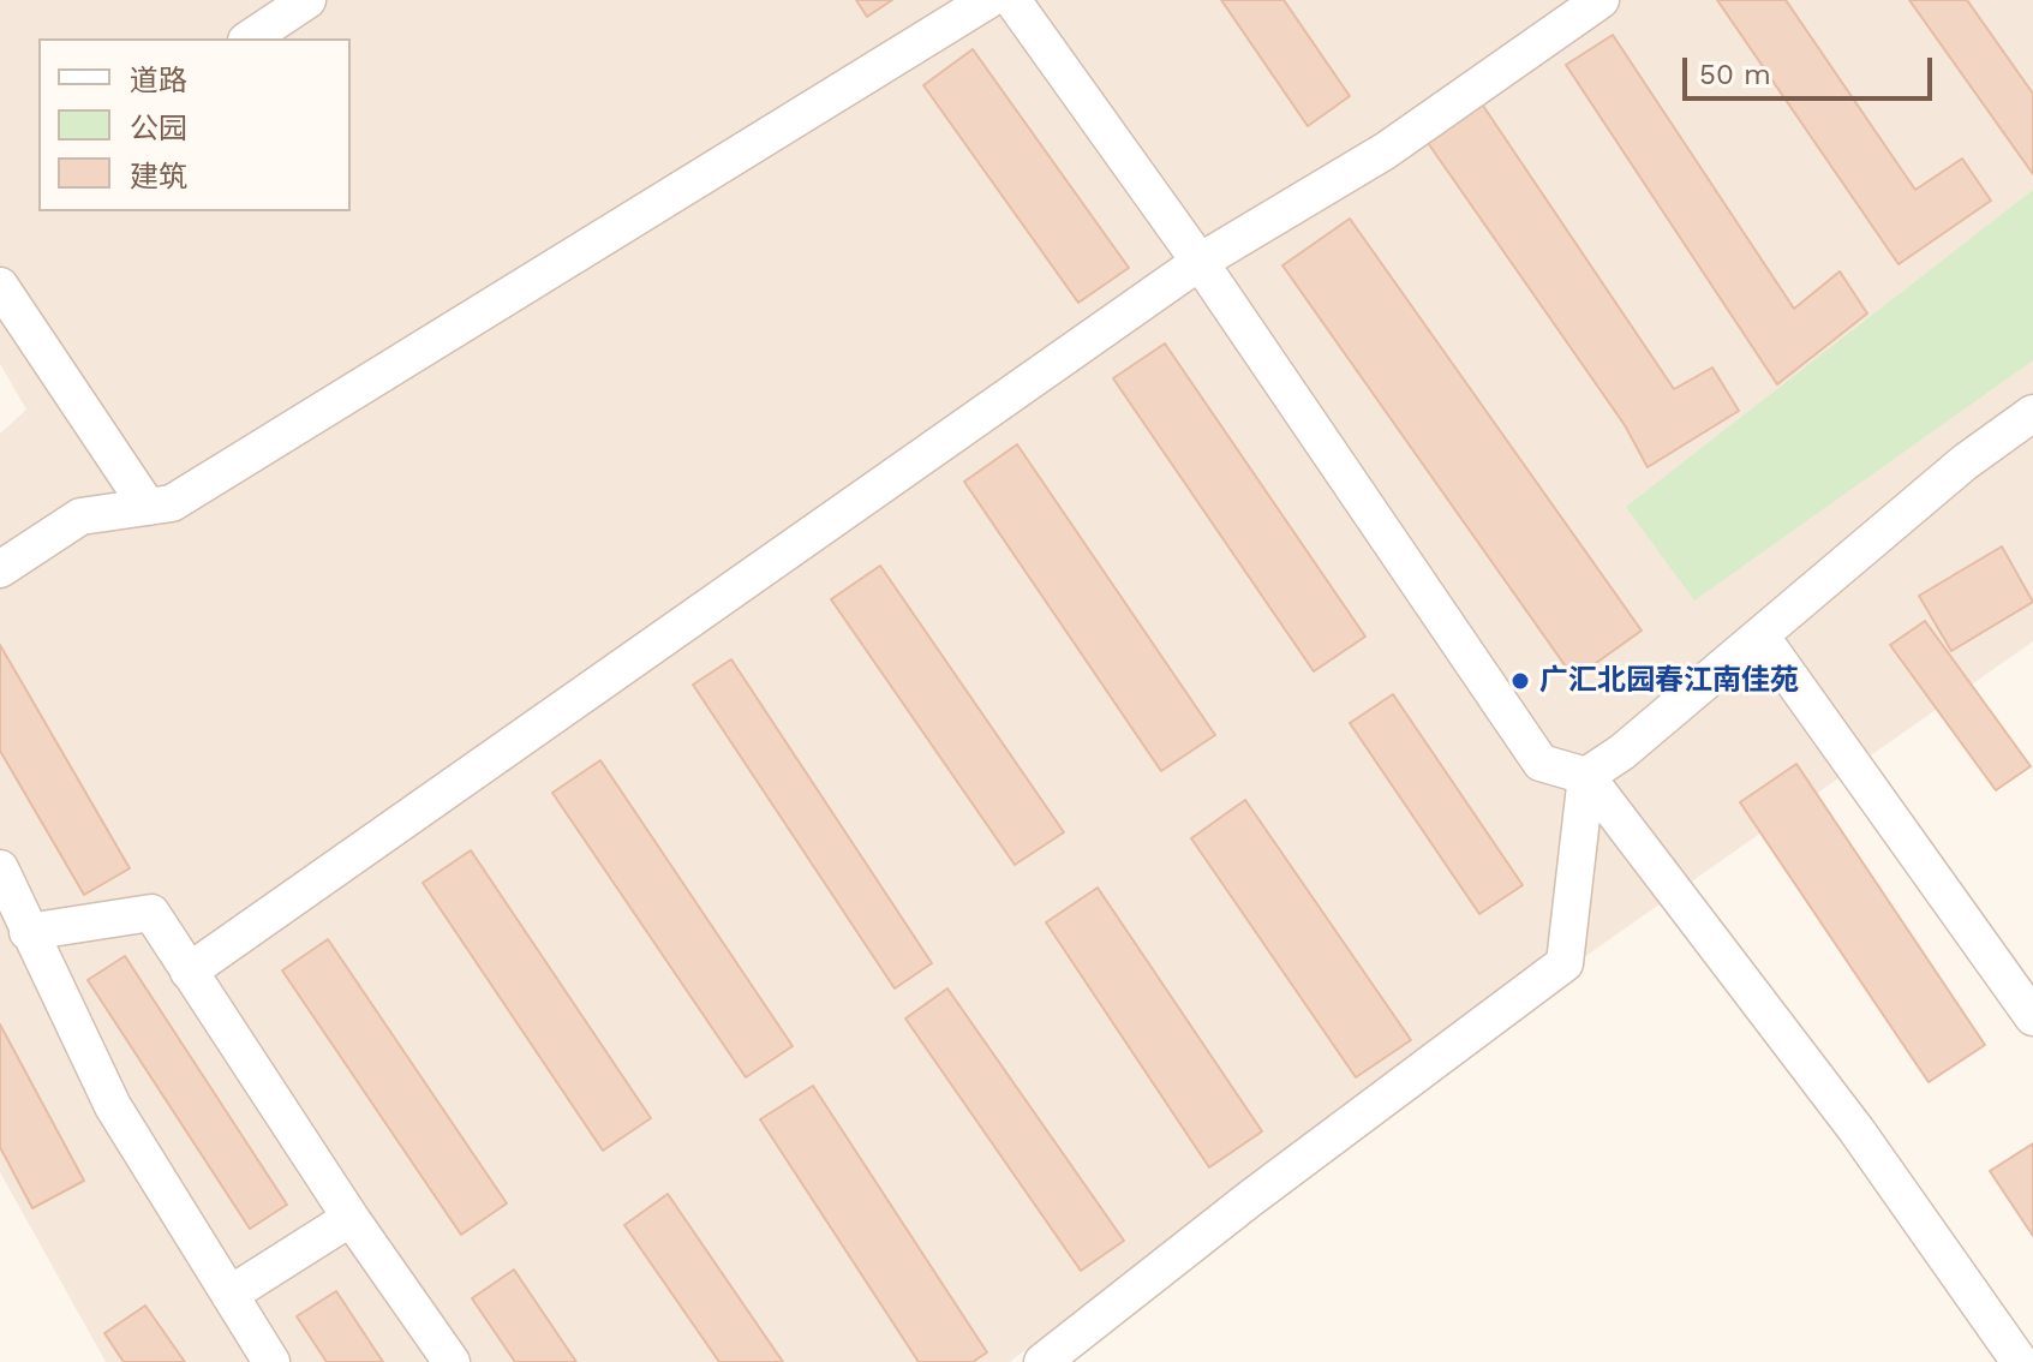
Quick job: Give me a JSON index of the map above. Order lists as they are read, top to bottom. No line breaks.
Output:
{"places":["广汇北园春江南佳苑"],"legend":["道路","公园","建筑"],"scale_bar":"50 m"}
